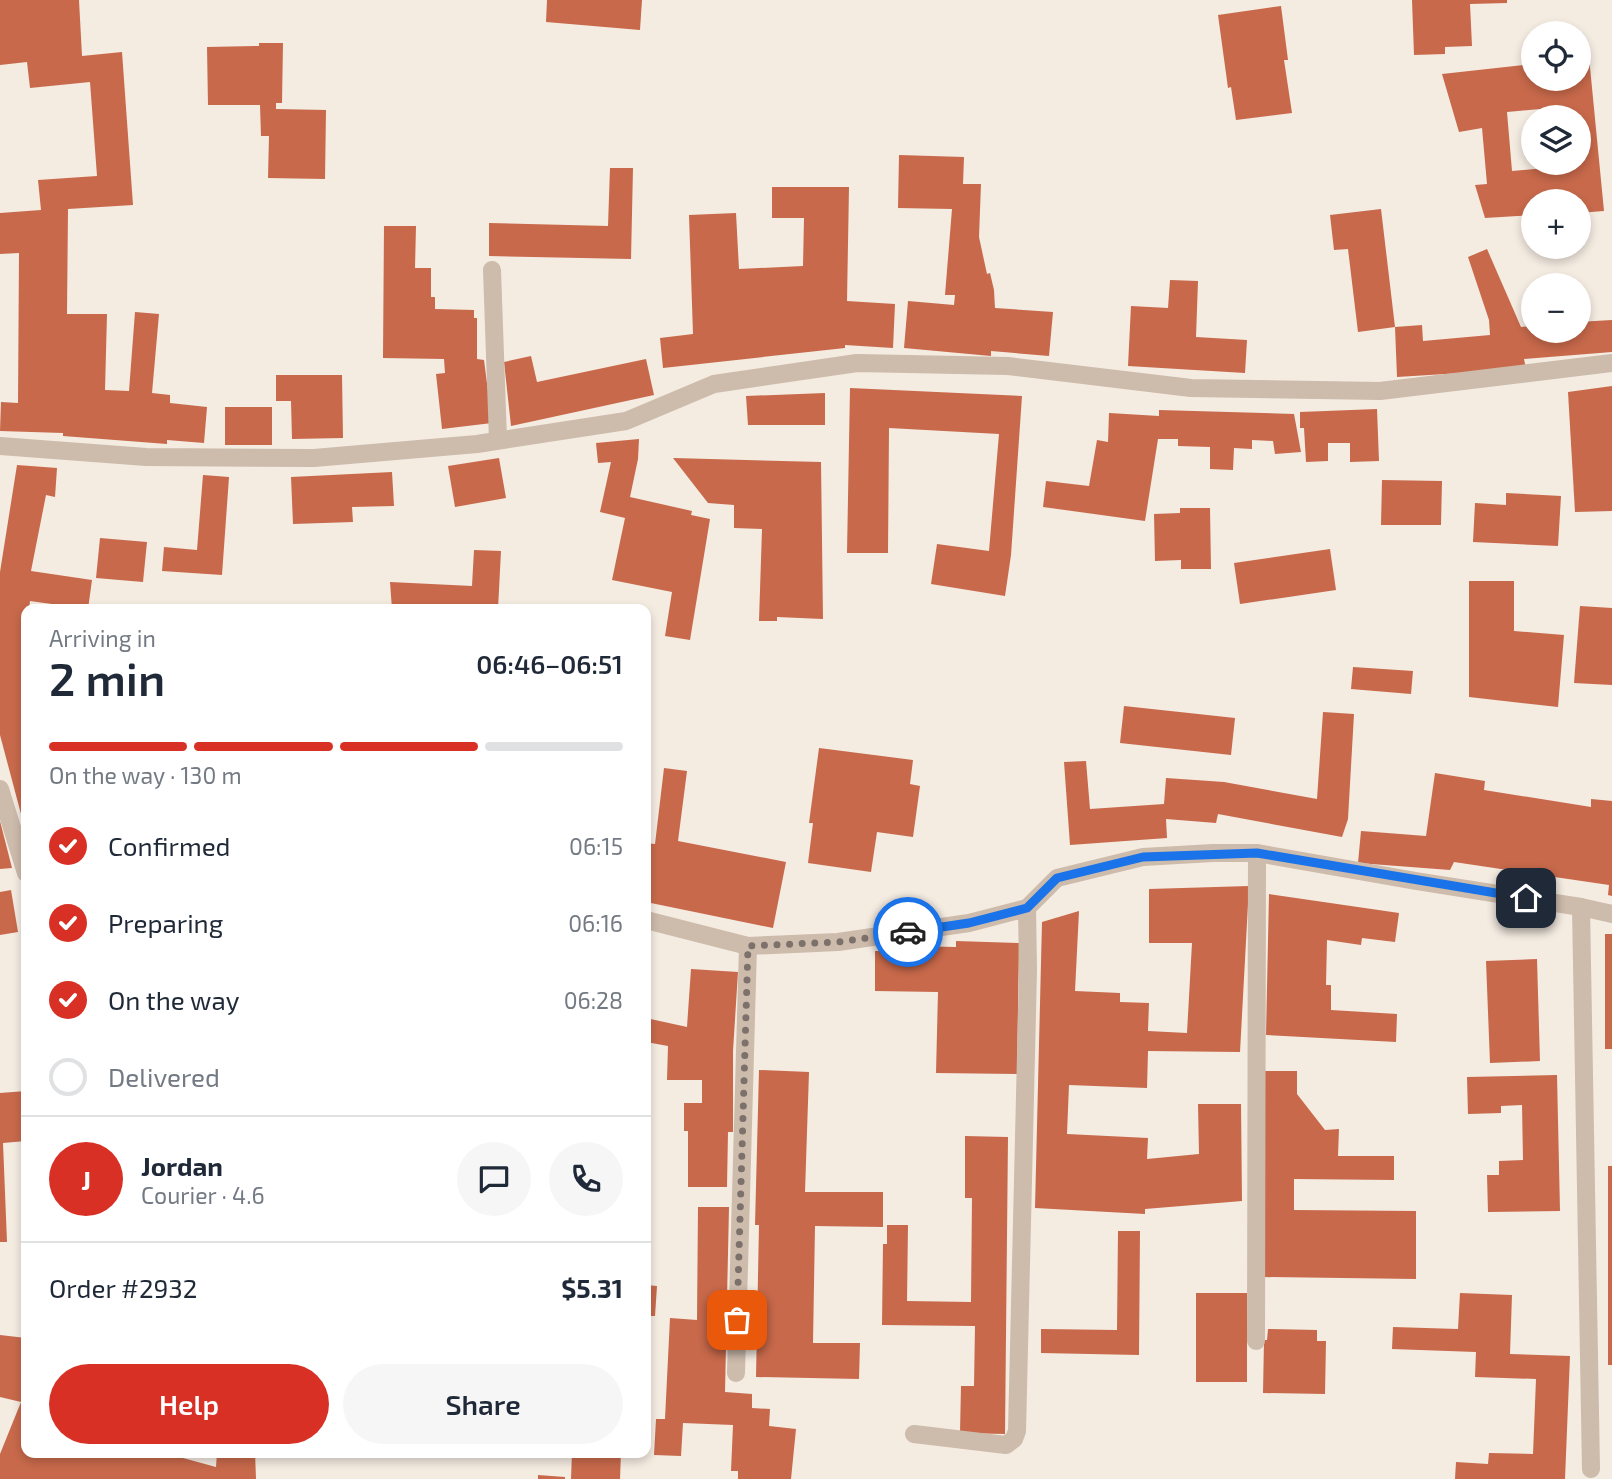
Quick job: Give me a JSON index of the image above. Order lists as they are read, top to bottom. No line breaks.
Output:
{"page":{"map_buttons":["+","−"],"heading":["2 min","Arriving in","06:46–06:51"],"panel":["Jordan","Courier · 4.6","Order #2932","$5.31"],"bar":"On the way · 130 m","list":[["Confirmed","06:15"],["Preparing","06:16"],["On the way","06:28"],"Delivered"],"round":"J","buttons":["Help","Share"]}}
